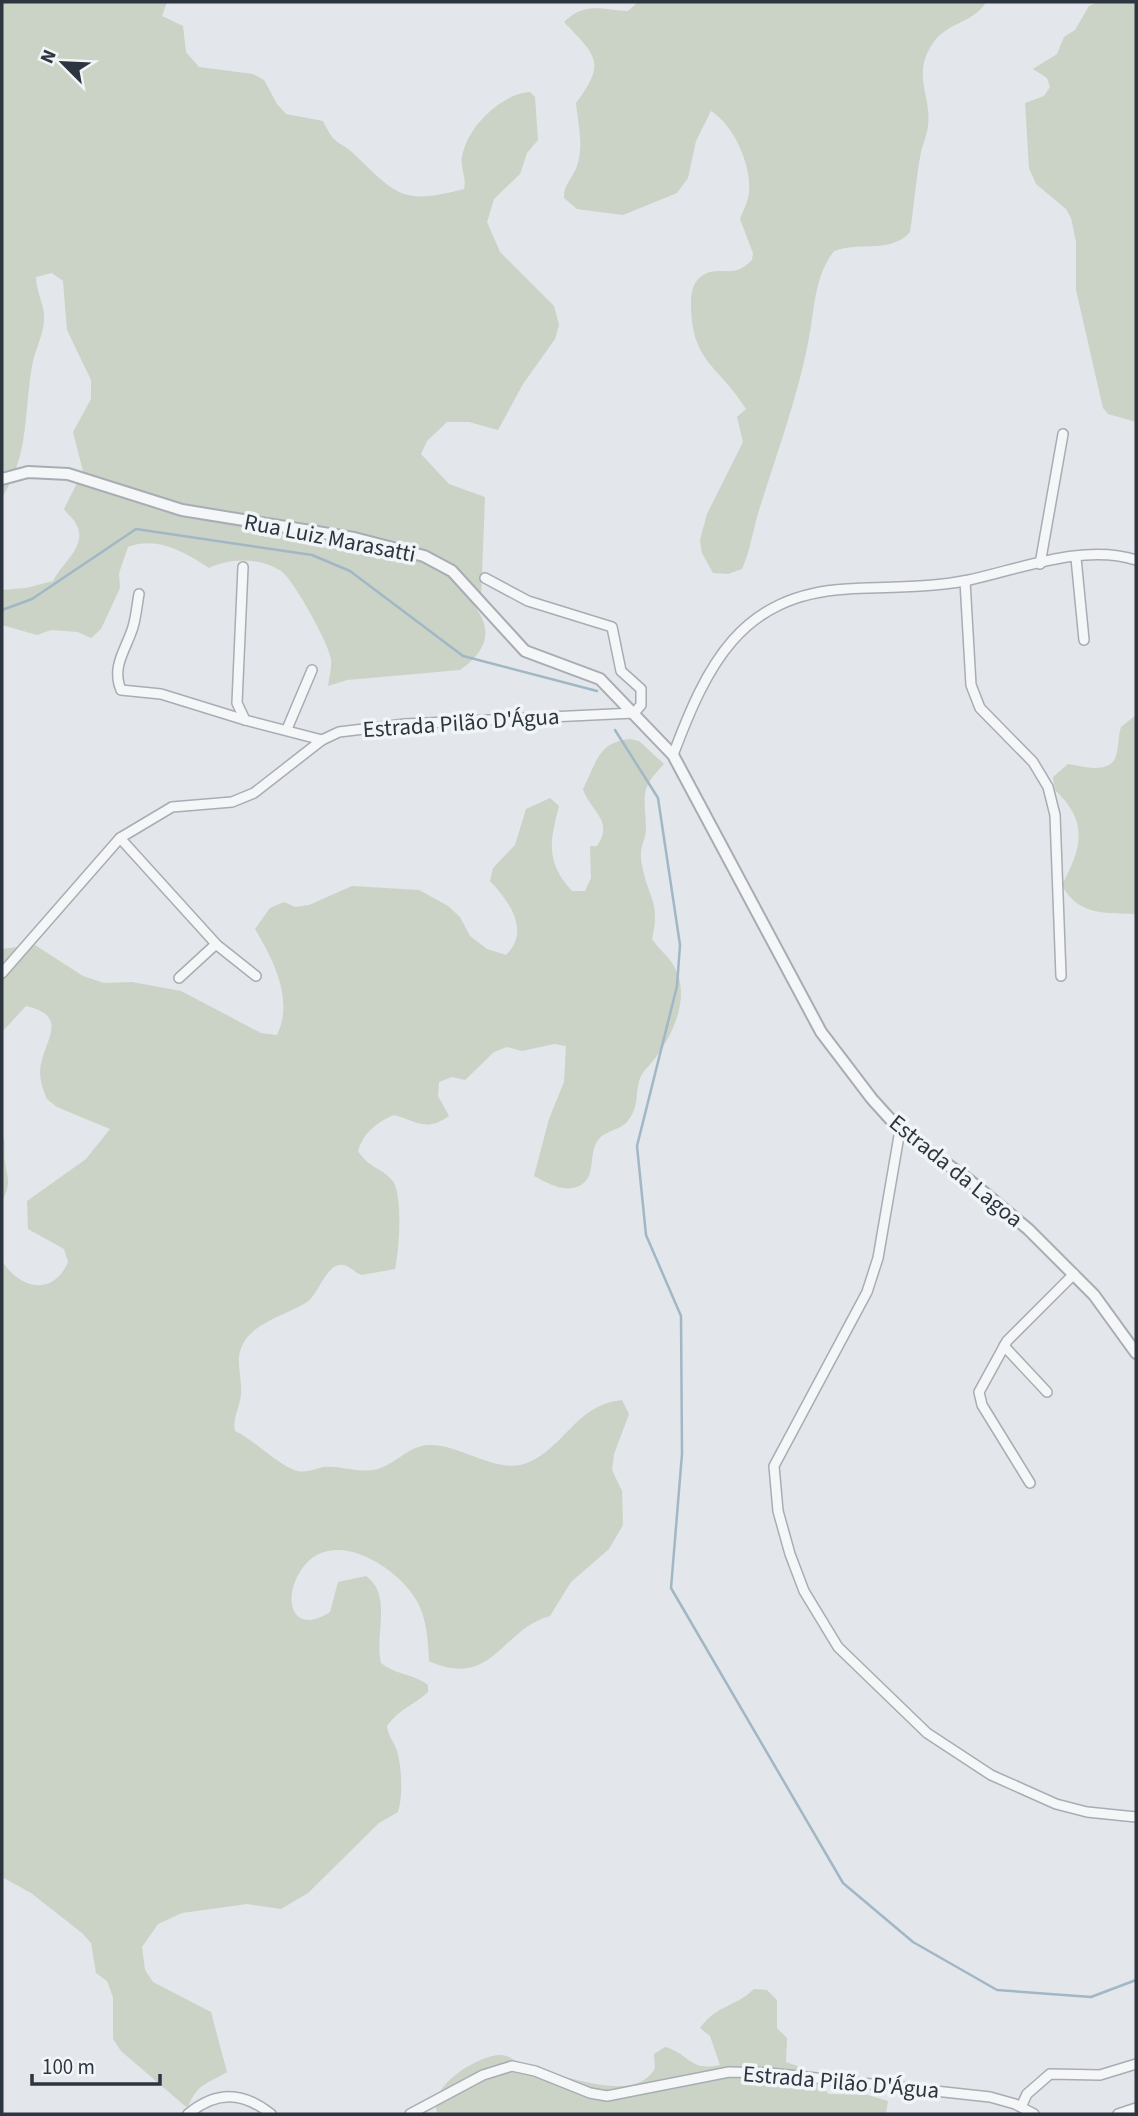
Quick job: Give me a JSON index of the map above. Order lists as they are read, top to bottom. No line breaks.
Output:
{"streets":{"street":["Rua Luiz Marasatti","Estrada Pilão D'Água","Estrada da Lagoa"]},"crossings":[["Rua Luiz Marasatti","Estrada Pilão D'Água"],["Rua Luiz Marasatti","Estrada da Lagoa"]],"scale_bar":"100 m","north":"top left"}
